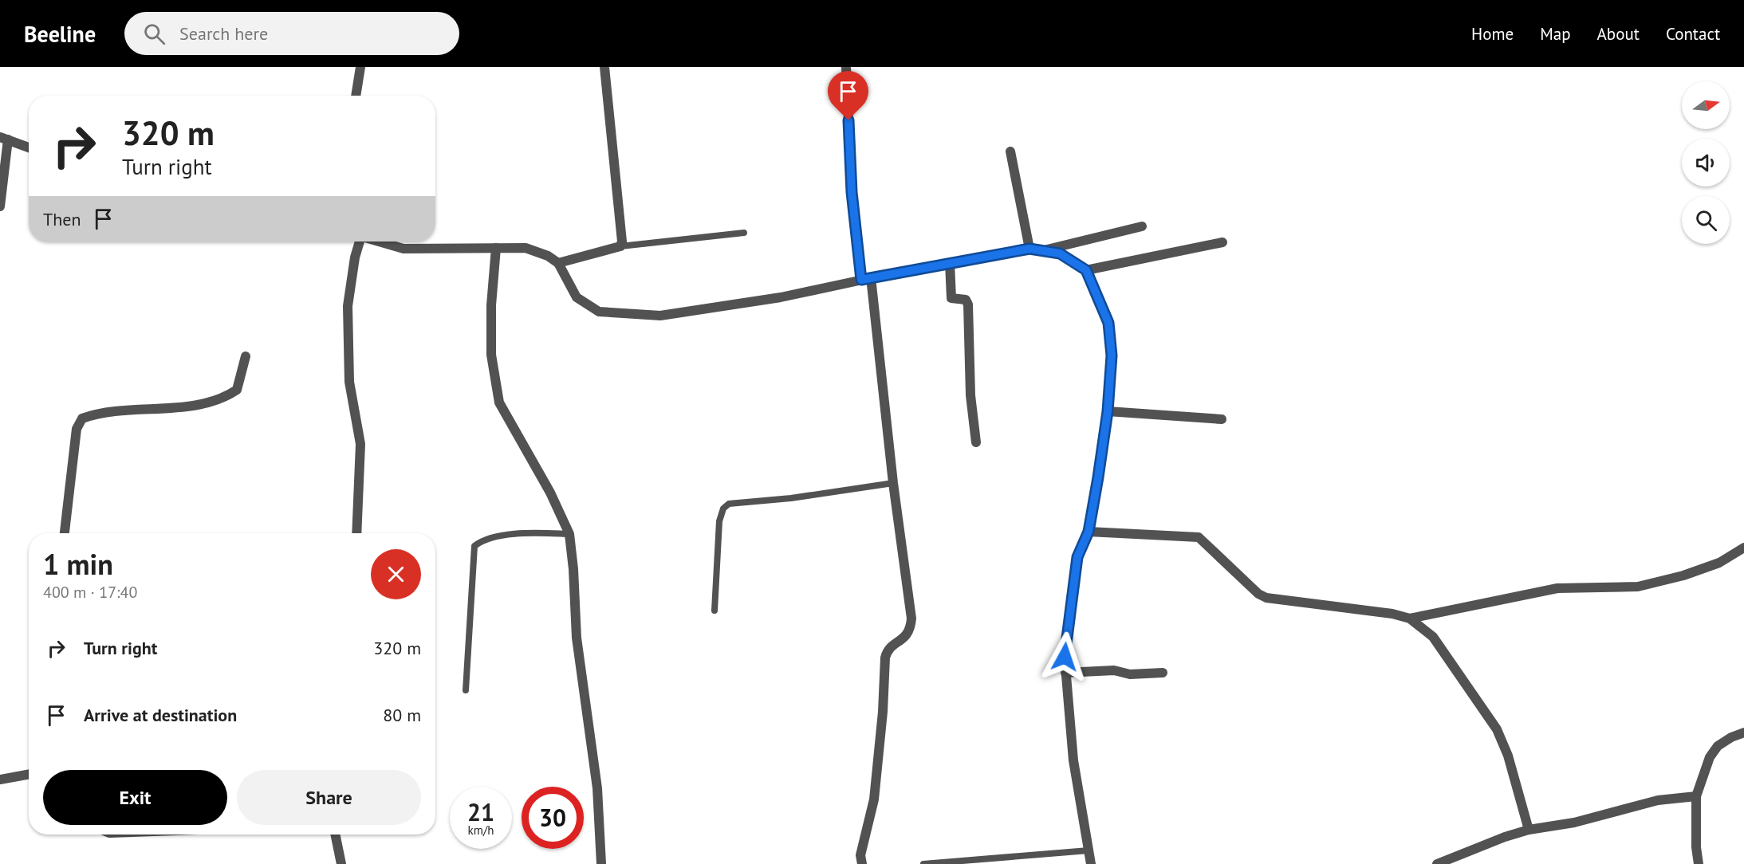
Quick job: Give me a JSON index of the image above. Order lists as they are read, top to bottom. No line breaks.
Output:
{"north":"right","page":{"header":"Beeline","search":"Search here","nav":["Home","Map","About","Contact"],"turn":["320 m","Turn right"],"then":"Then","heading":["1 min","400 m · 17:40"],"list":[{"name":"Turn right","value":"320 m"},{"name":"Arrive at destination","value":"80 m"}],"buttons":["Exit","Share"],"speed":"21 km/h","limit":"30"}}
